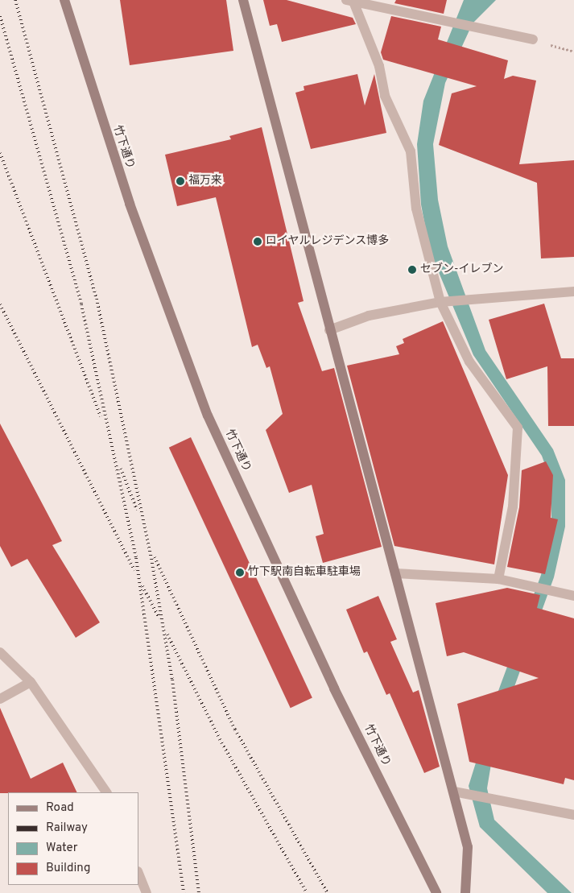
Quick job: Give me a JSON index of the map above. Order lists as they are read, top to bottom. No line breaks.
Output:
{"streets":{"main road":["竹下通り"]},"places":["福万来","ロイヤルレジデンス博多","セブン-イレブン","竹下駅南自転車駐車場"],"legend":["Road","Railway","Water","Building"]}
